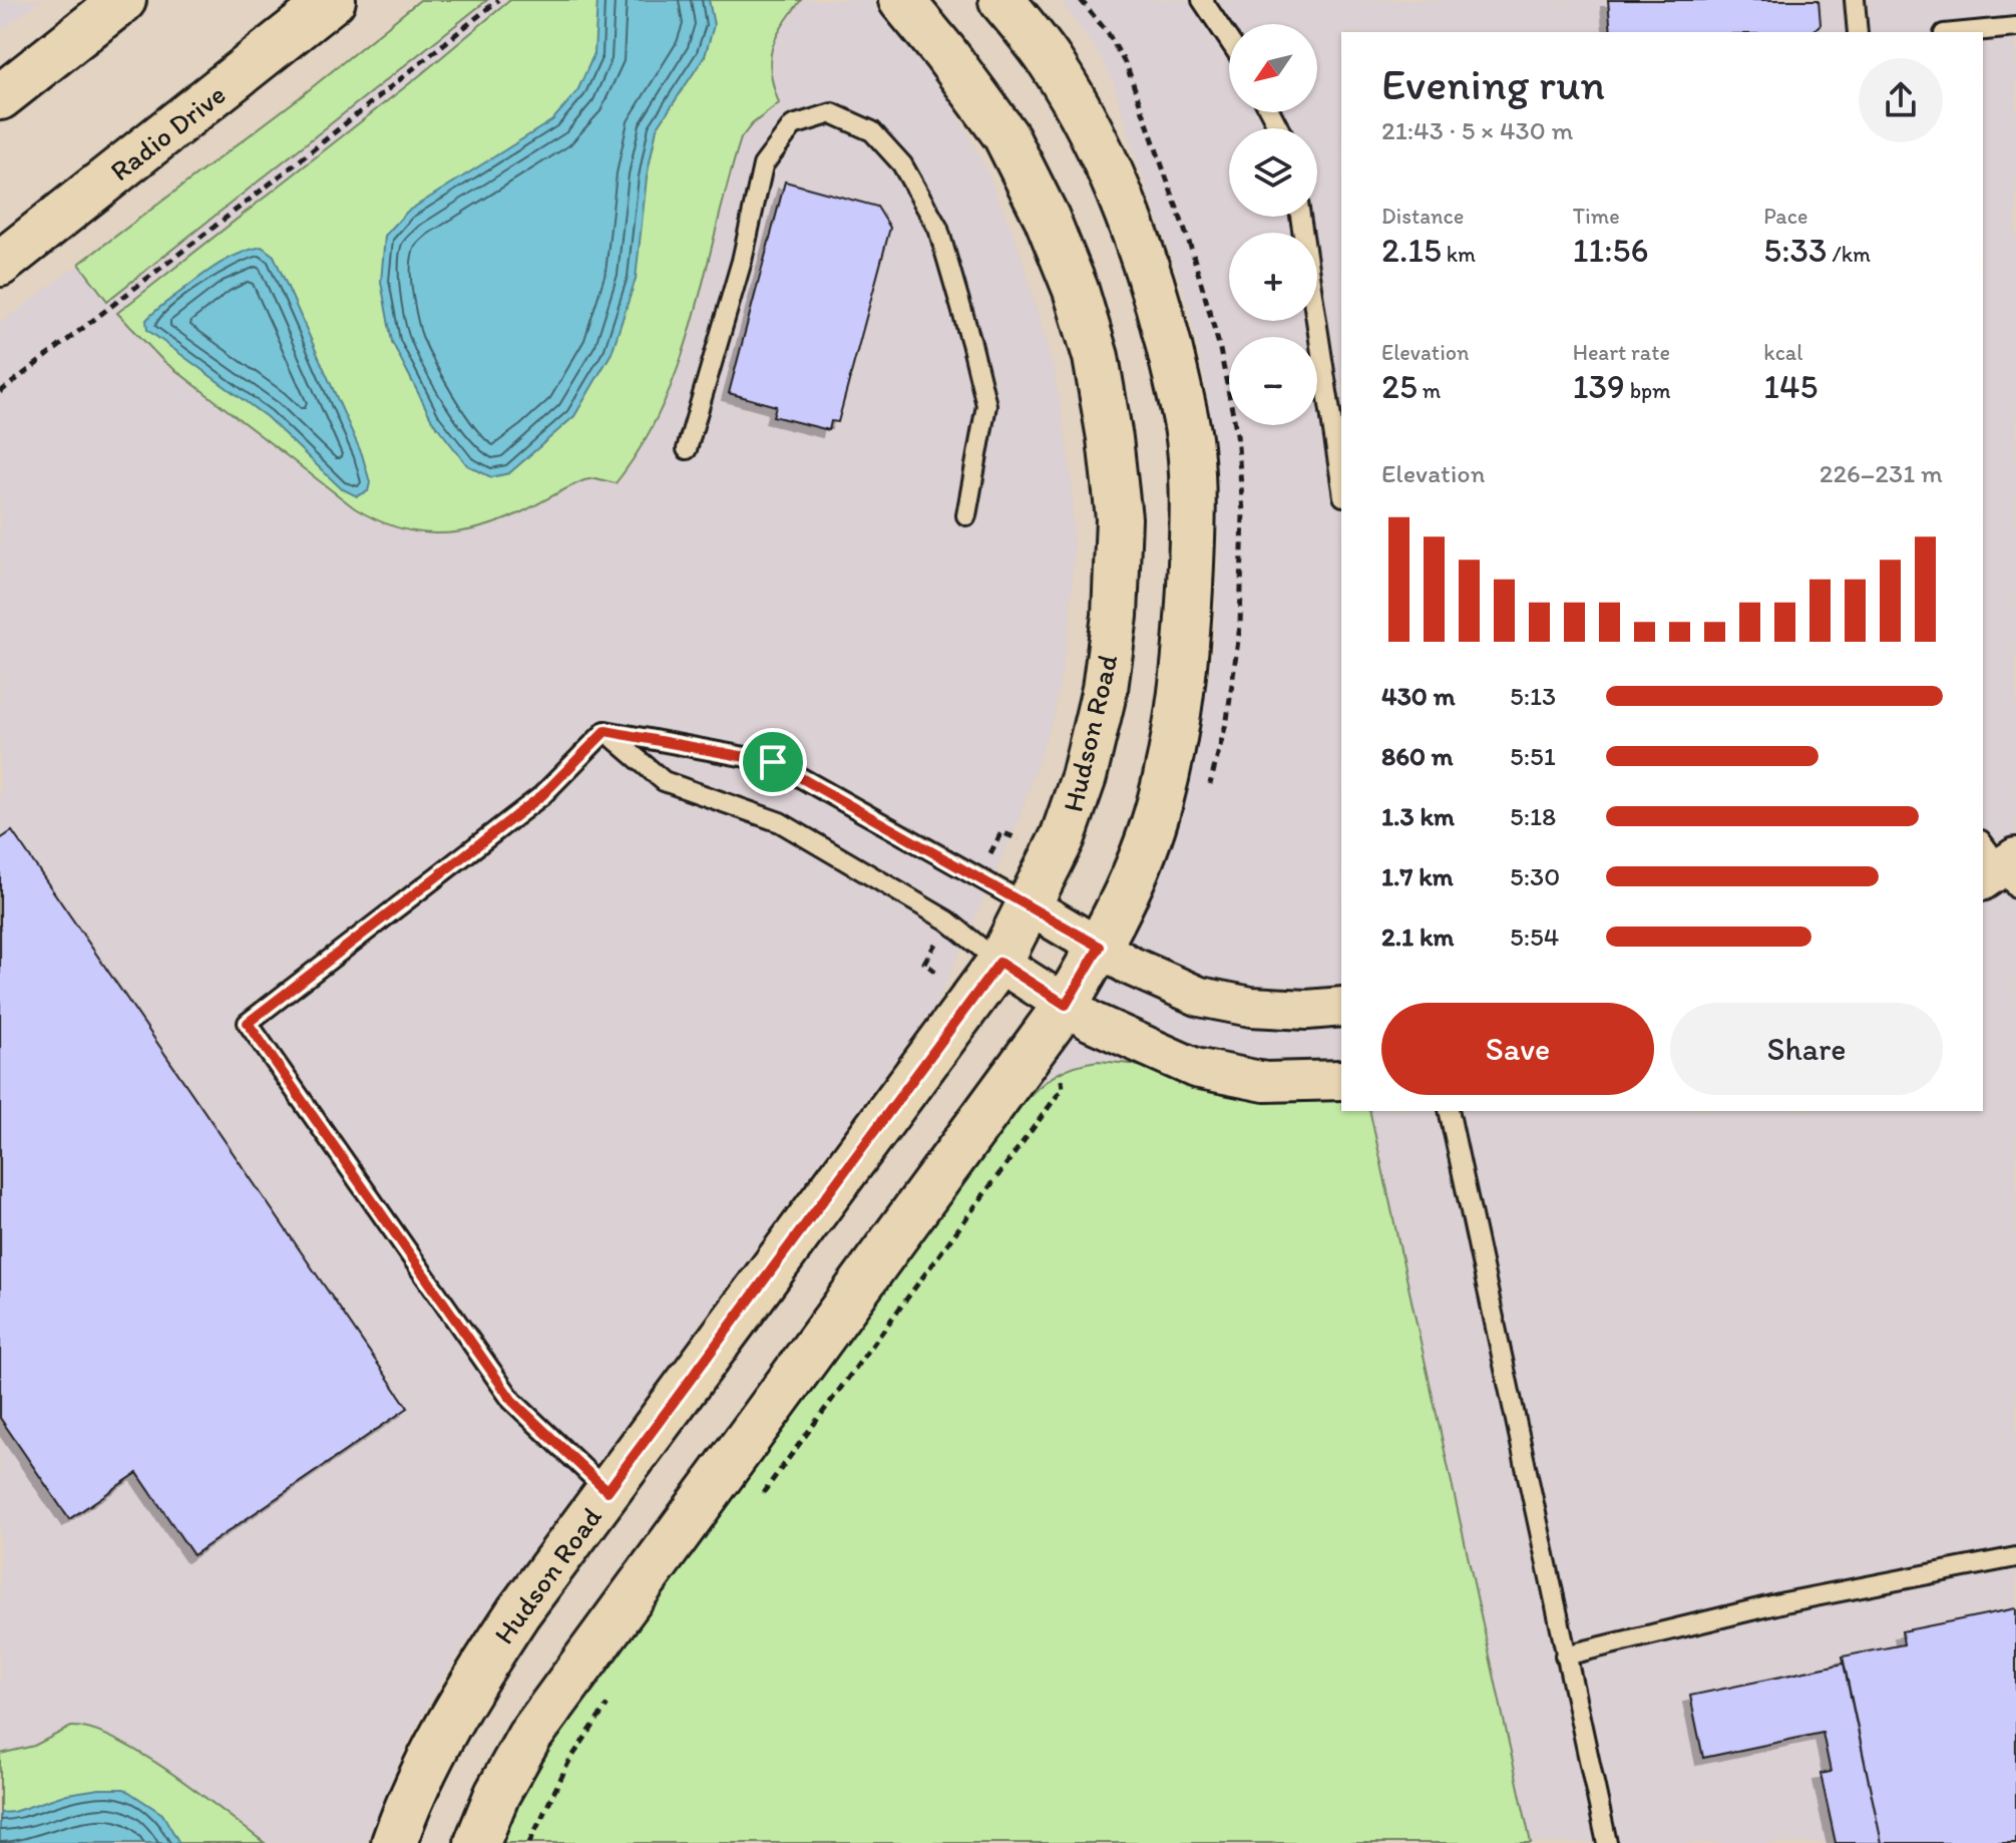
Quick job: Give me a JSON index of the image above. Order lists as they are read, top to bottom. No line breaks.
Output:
{"streets":{"street":["Radio Drive","Hudson Road"]},"north":"bottom left","page":{"map_buttons":["+","−"],"heading":["Evening run","21:43 · 5 × 430 m"],"stats":[["Distance","2.15 km"],["Time","11:56"],["Pace","5:33 /km"],["Elevation","25 m"],["Heart rate","139 bpm"],["kcal","145"]],"chart":["Elevation","226–231 m"],"list":[{"name":"430 m","note":"5:13"},{"name":"860 m","note":"5:51"},{"name":"1.3 km","note":"5:18"},{"name":"1.7 km","note":"5:30"},{"name":"2.1 km","note":"5:54"}],"buttons":["Save","Share"]}}
